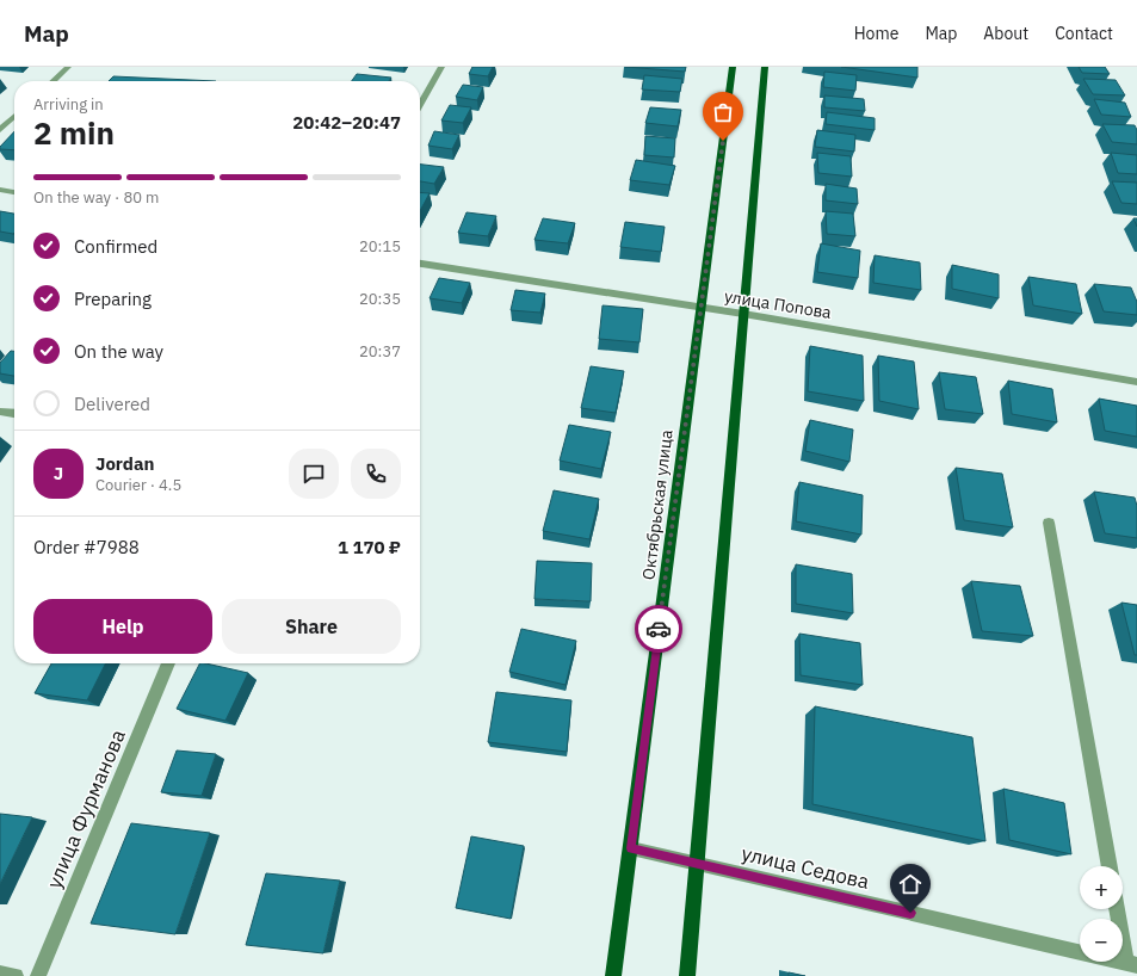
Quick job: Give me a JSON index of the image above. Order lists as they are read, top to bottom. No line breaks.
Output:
{"streets":{"main road":["Октябрьская улица"],"street":["улица Попова","улица Фурманова","улица Седова"]},"crossings":[["улица Попова","Октябрьская улица"],["Октябрьская улица","улица Седова"]],"page":{"header":"Map","nav":["Home","Map","About","Contact"],"heading":["2 min","Arriving in","20:42–20:47"],"panel":["Jordan","Courier · 4.5","Order #7988","1 170 ₽"],"bar":"On the way · 80 m","list":[["Confirmed","20:15"],["Preparing","20:35"],["On the way","20:37"],"Delivered"],"round":"J","buttons":["Help","Share"],"map_buttons":["+","−"]}}
